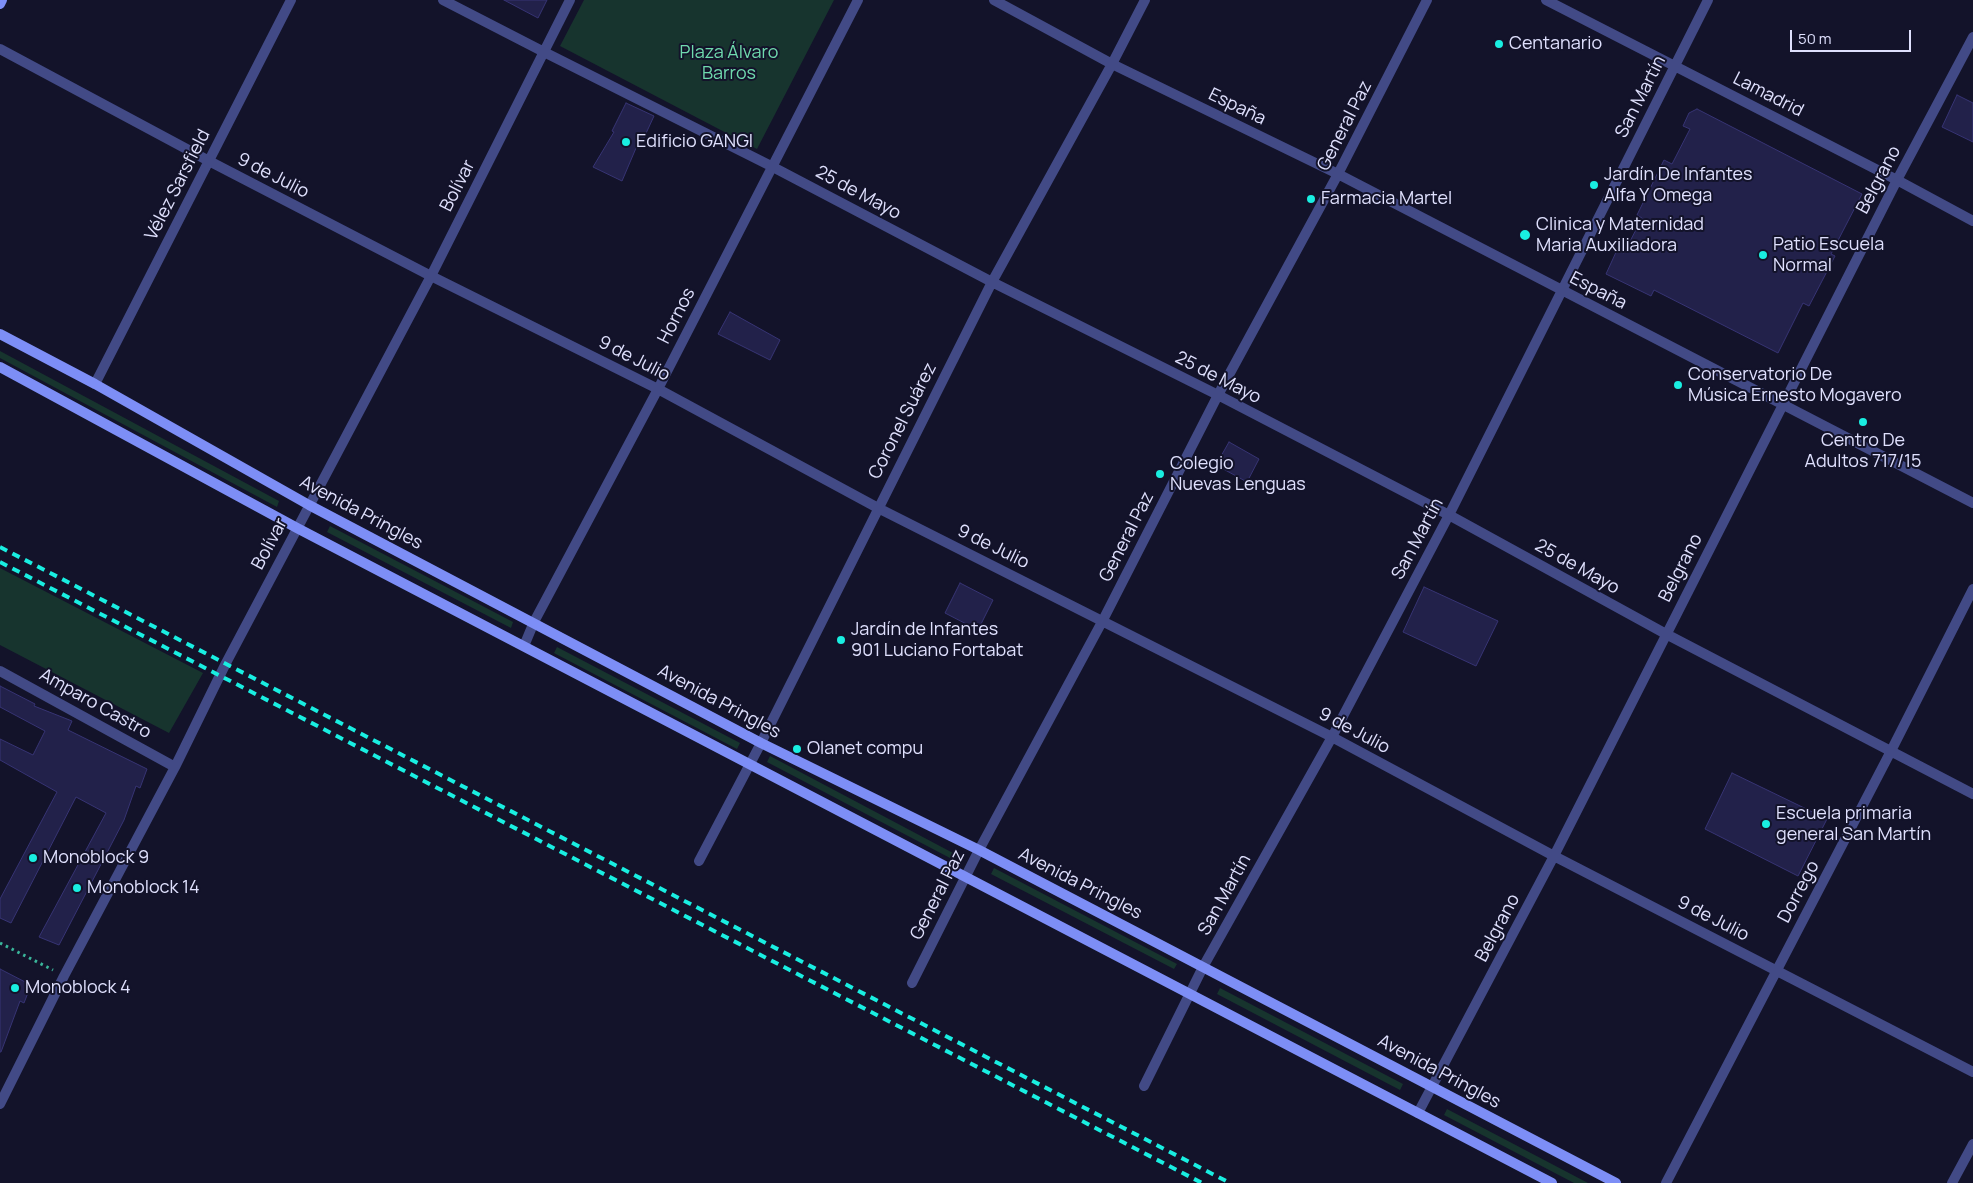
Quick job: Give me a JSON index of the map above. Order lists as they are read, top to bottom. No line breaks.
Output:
{"streets":{"main road":["Avenida Pringles"],"street":["Lamadrid","San Martín","España","General Paz","9 de Julio","Belgrano","Vélez Sarsfield","Bolívar","25 de Mayo","Hornos","Coronel Suárez","Amparo Castro","Dorrego"]},"crossings":[["Lamadrid","San Martín"],["Lamadrid","Belgrano"],["San Martín","España"],["San Martín","9 de Julio"],["San Martín","25 de Mayo"],["San Martín","Avenida Pringles"],["España","General Paz"],["España","Belgrano"],["España","Coronel Suárez"],["General Paz","9 de Julio"],["General Paz","25 de Mayo"],["General Paz","Avenida Pringles"],["9 de Julio","Belgrano"],["9 de Julio","Vélez Sarsfield"],["9 de Julio","Bolívar"],["9 de Julio","Hornos"],["9 de Julio","Coronel Suárez"],["9 de Julio","Dorrego"],["Belgrano","25 de Mayo"],["Belgrano","Avenida Pringles"],["Vélez Sarsfield","Avenida Pringles"],["Bolívar","25 de Mayo"],["Bolívar","Avenida Pringles"],["Bolívar","Amparo Castro"],["25 de Mayo","Hornos"],["25 de Mayo","Coronel Suárez"],["25 de Mayo","Dorrego"],["Hornos","Avenida Pringles"],["Coronel Suárez","Avenida Pringles"]],"parks":["Plaza Álvaro Barros"],"places":["Centanario","Edificio GANGI","Jardín De Infantes Alfa Y Omega","Farmacia Martel","Clinica y Maternidad Maria Auxiliadora","Patio Escuela Normal","Conservatorio De Música Ernesto Mogavero","Centro De Adultos 717/15","Colegio Nuevas Lenguas","Jardín de Infantes 901 Luciano Fortabat","Olanet compu","Escuela primaria general San Martín","Monoblock 9","Monoblock 14","Monoblock 4"],"scale_bar":"50 m"}
